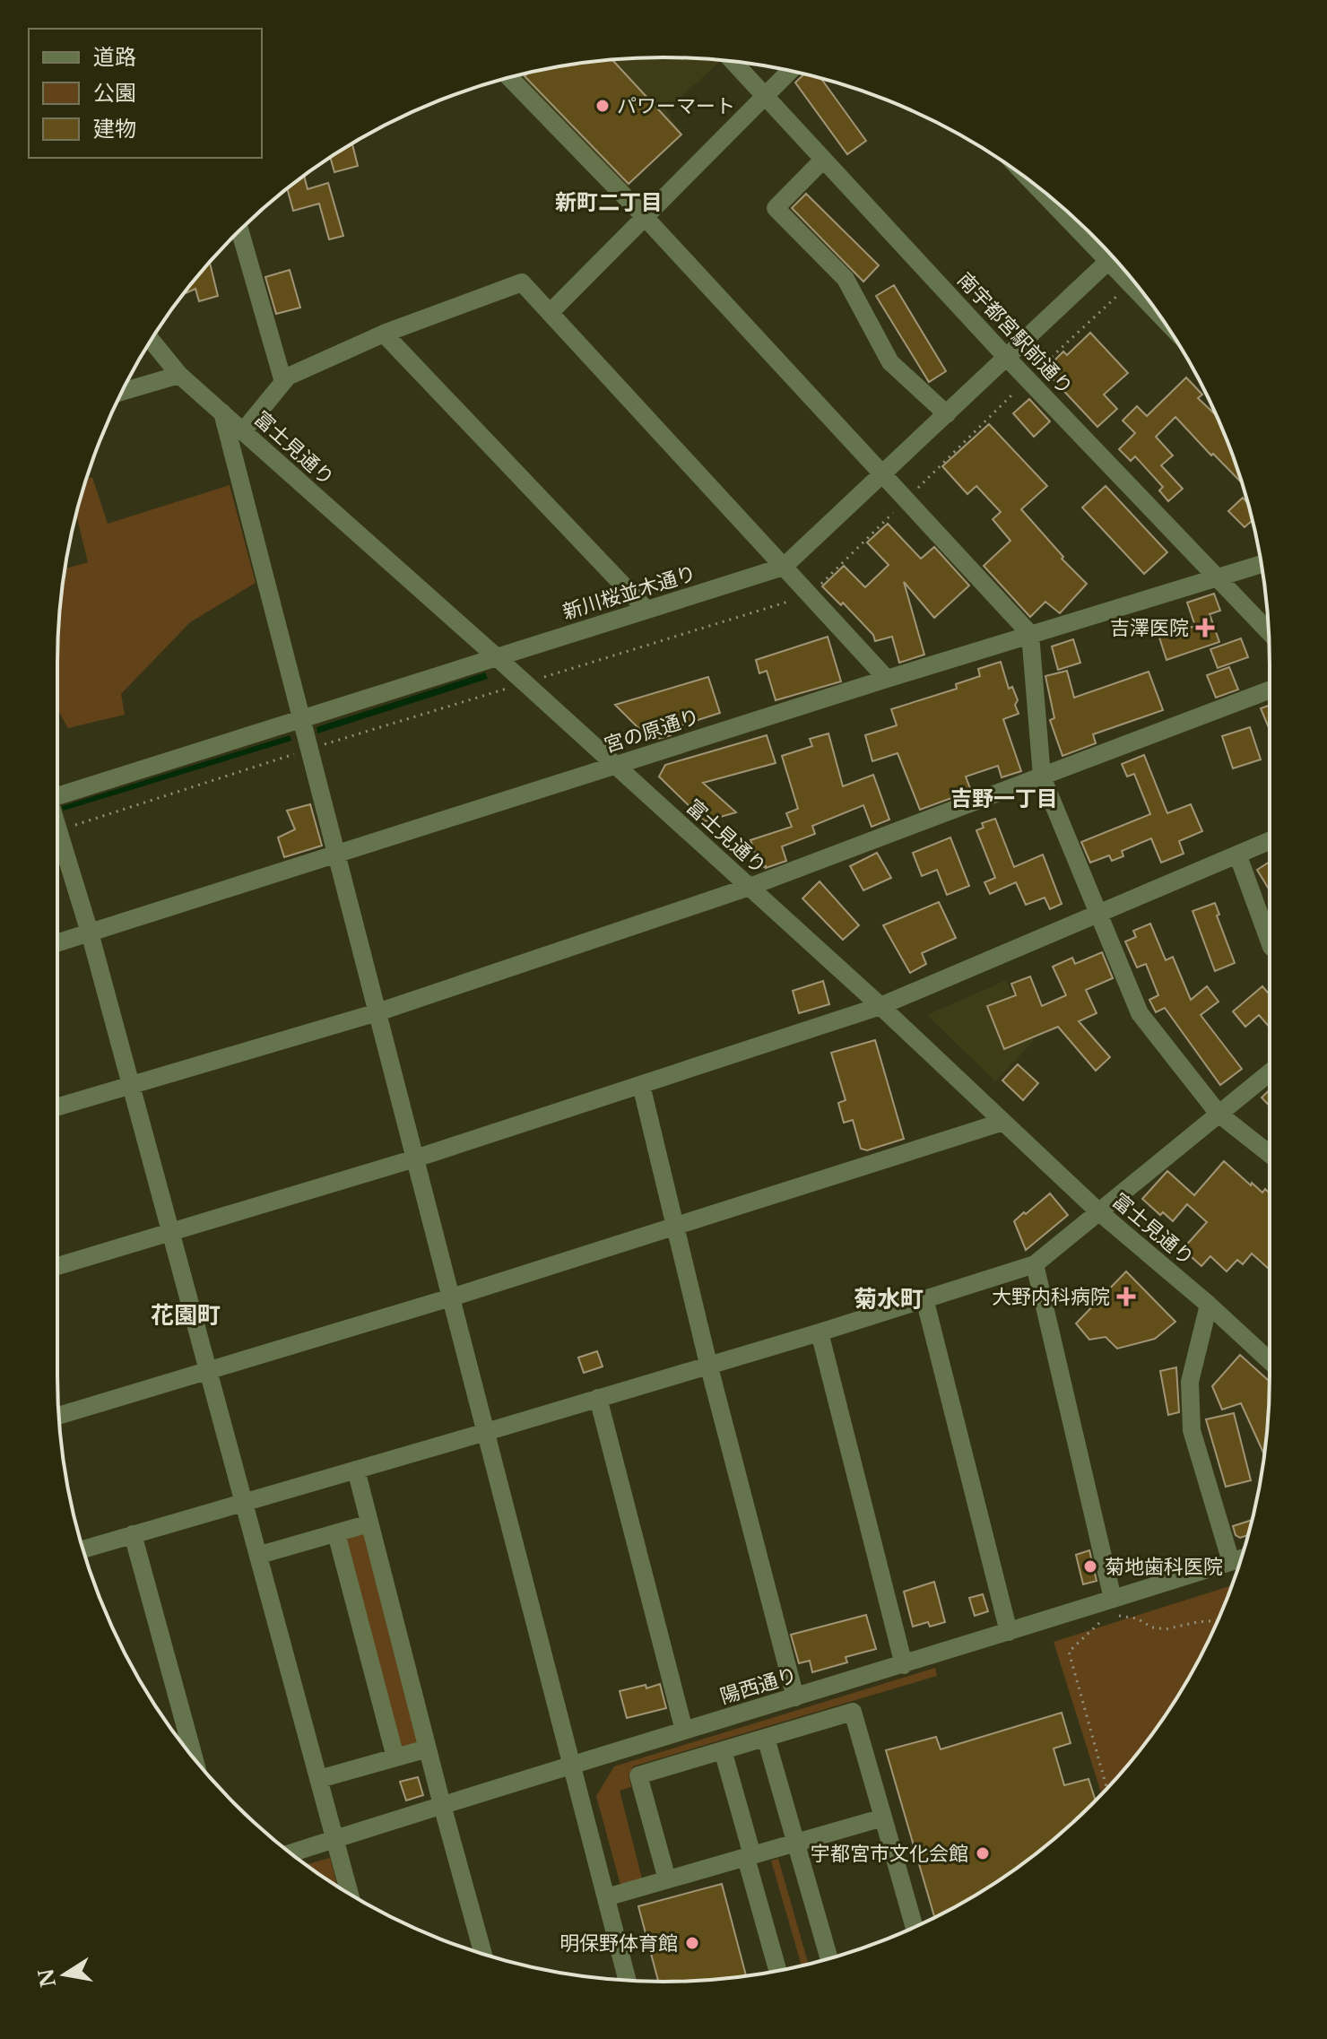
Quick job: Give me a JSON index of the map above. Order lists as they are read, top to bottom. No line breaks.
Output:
{"streets":{"street":["南宇都宮駅前通り","富士見通り","新川桜並木通り","宮の原通り","陽西通り"]},"crossings":[["南宇都宮駅前通り","新川桜並木通り"],["南宇都宮駅前通り","宮の原通り"],["富士見通り","新川桜並木通り"],["富士見通り","宮の原通り"]],"districts":["新町二丁目","吉野一丁目","菊水町","花園町"],"places":{"other":["パワーマート","菊地歯科医院","宇都宮市文化会館","明保野体育館"],"health":["吉澤医院","大野内科病院"]},"legend":["道路","公園","建物"],"north":"left"}
